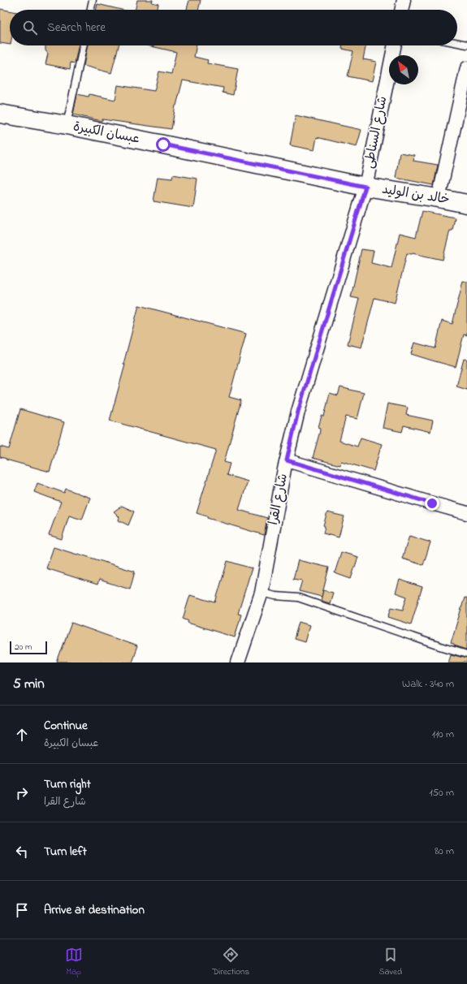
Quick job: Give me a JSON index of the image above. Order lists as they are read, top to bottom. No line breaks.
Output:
{"streets":{"main road":["عبسان الكبيرة","خالد بن الوليد"],"street":["شارع السناطى","شارع القرا"]},"crossings":[["شارع السناطى","عبسان الكبيرة"],["شارع السناطى","خالد بن الوليد"],["شارع السناطى","شارع القرا"],["عبسان الكبيرة","خالد بن الوليد"],["عبسان الكبيرة","شارع القرا"],["خالد بن الوليد","شارع القرا"]],"scale_bar":"20 m","north":"top left","page":{"search":"Search here","scale":"20 m","heading":["5 min","Walk · 340 m"],"list":[["Continue","عبسان الكبيرة","110 m"],["Turn right","شارع القرا","150 m"],["Turn left","80 m"],"Arrive at destination"],"nav":["Map","Directions","Saved"]}}
